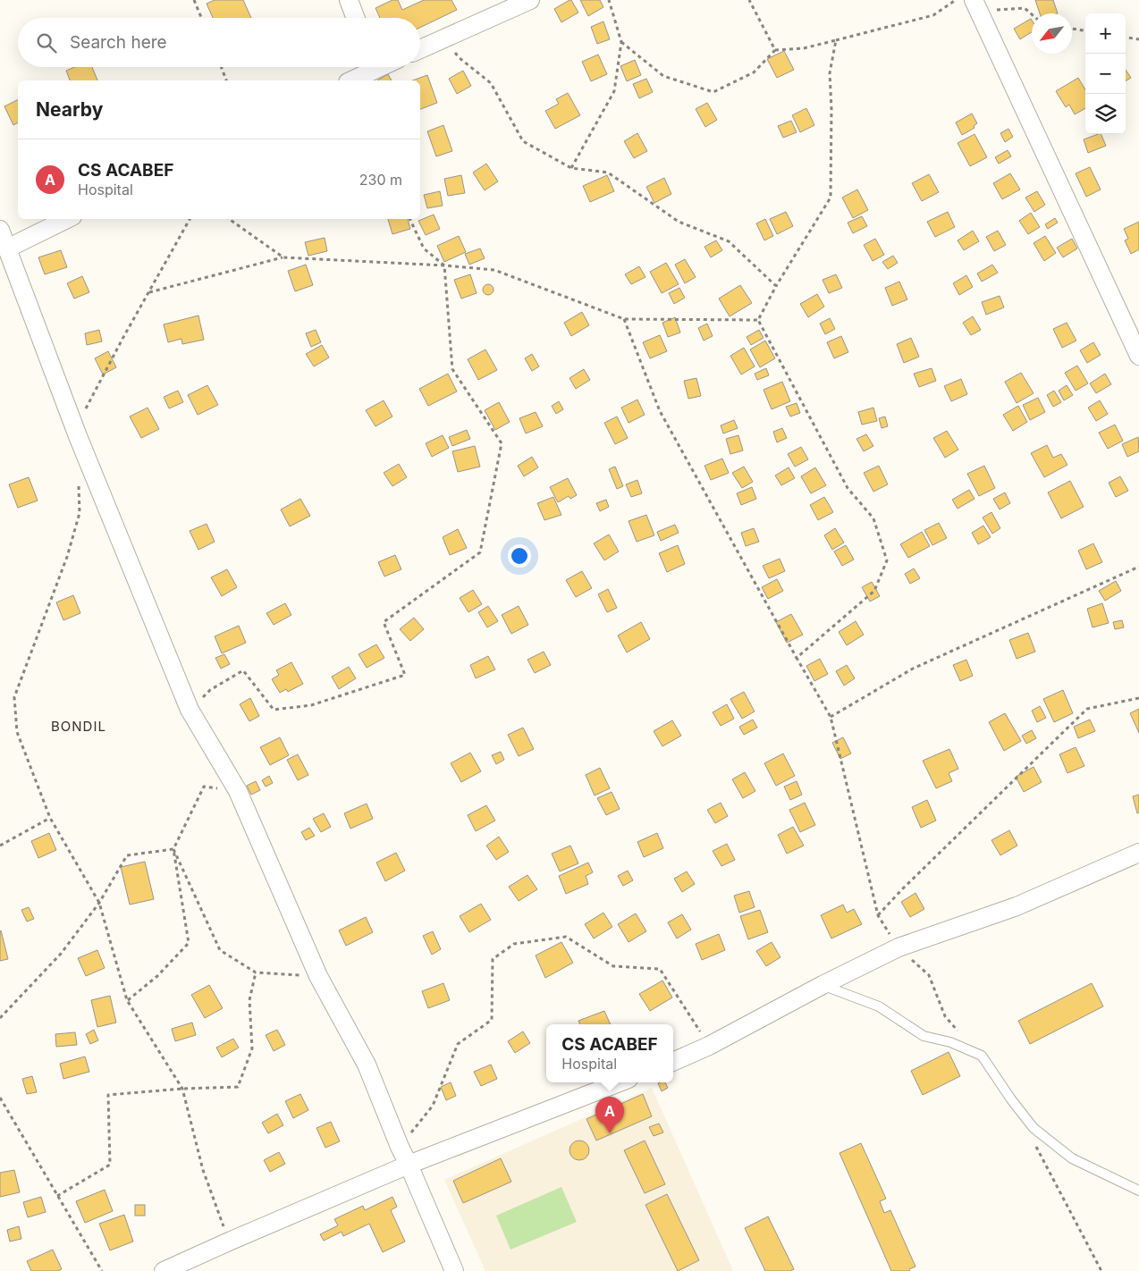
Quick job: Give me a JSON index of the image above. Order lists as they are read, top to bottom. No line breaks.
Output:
{"districts":["BONDIL"],"north":"bottom left","page":{"map_buttons":["+","−"],"search":"Search here","heading":"Nearby","list":[{"mark":"A","name":"CS ACABEF","note":"Hospital","value":"230 m"}],"popup":["CS ACABEF","Hospital"],"pins":"A"}}
